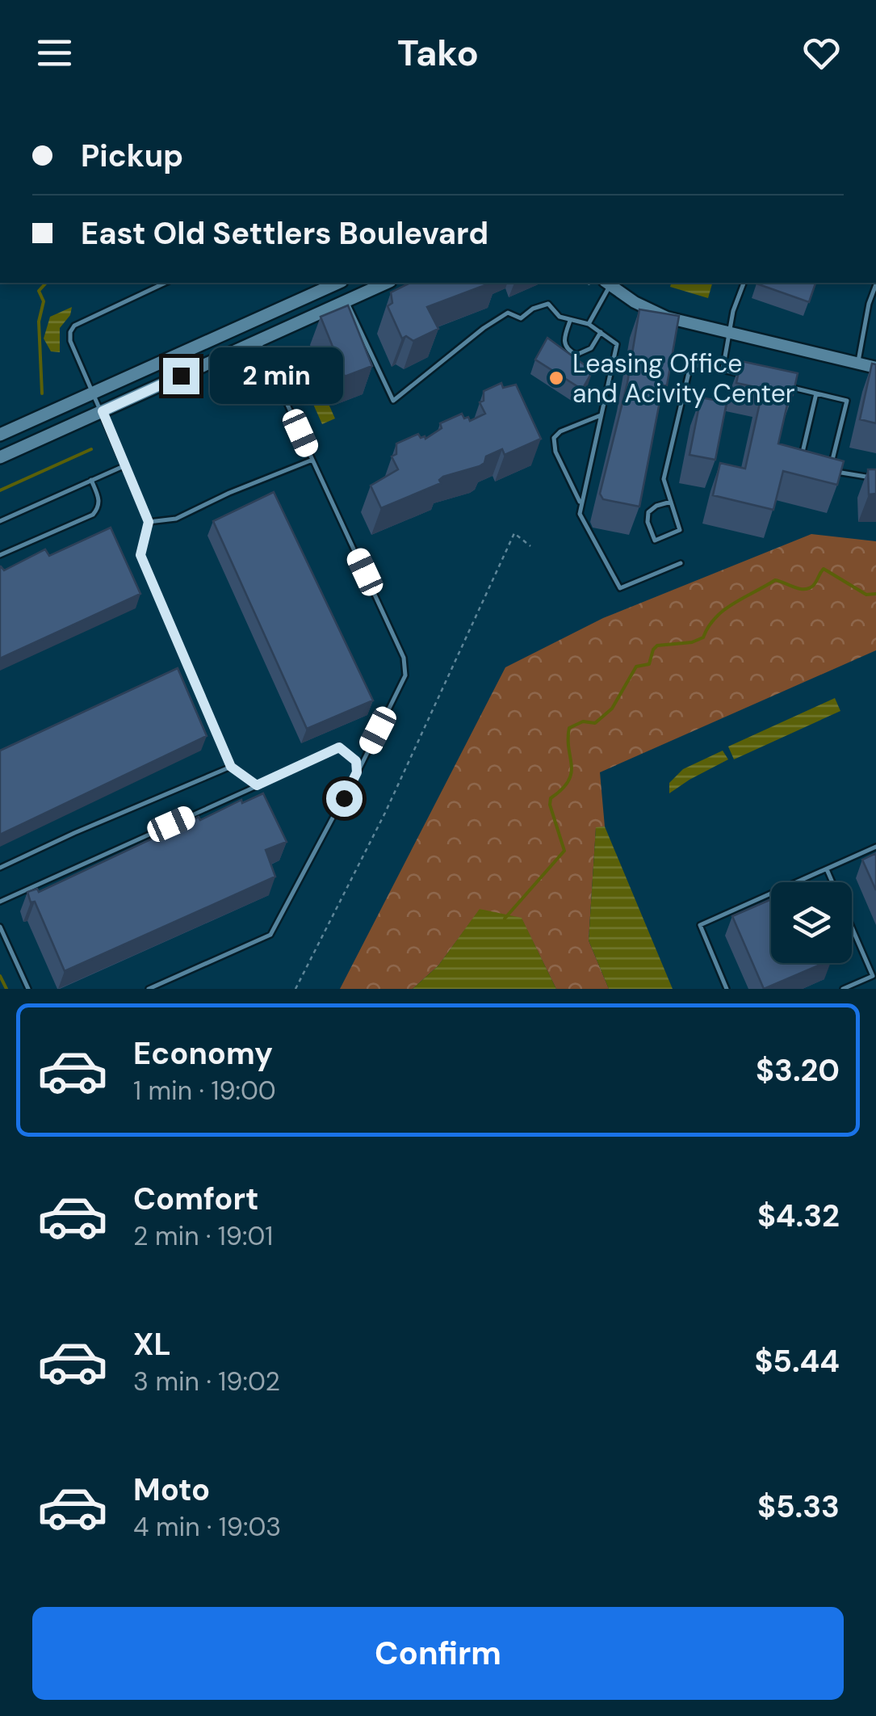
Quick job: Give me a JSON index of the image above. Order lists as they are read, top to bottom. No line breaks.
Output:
{"places":["Leasing Office and Acivity Center"],"page":{"header":"Tako","banner":["Pickup","East Old Settlers Boulevard"],"bubble":"2 min","list":[{"name":"Economy","note":"1 min · 19:00","value":"$3.20"},{"name":"Comfort","note":"2 min · 19:01","value":"$4.32"},{"name":"XL","note":"3 min · 19:02","value":"$5.44"},{"name":"Moto","note":"4 min · 19:03","value":"$5.33"}],"buttons":"Confirm"}}
